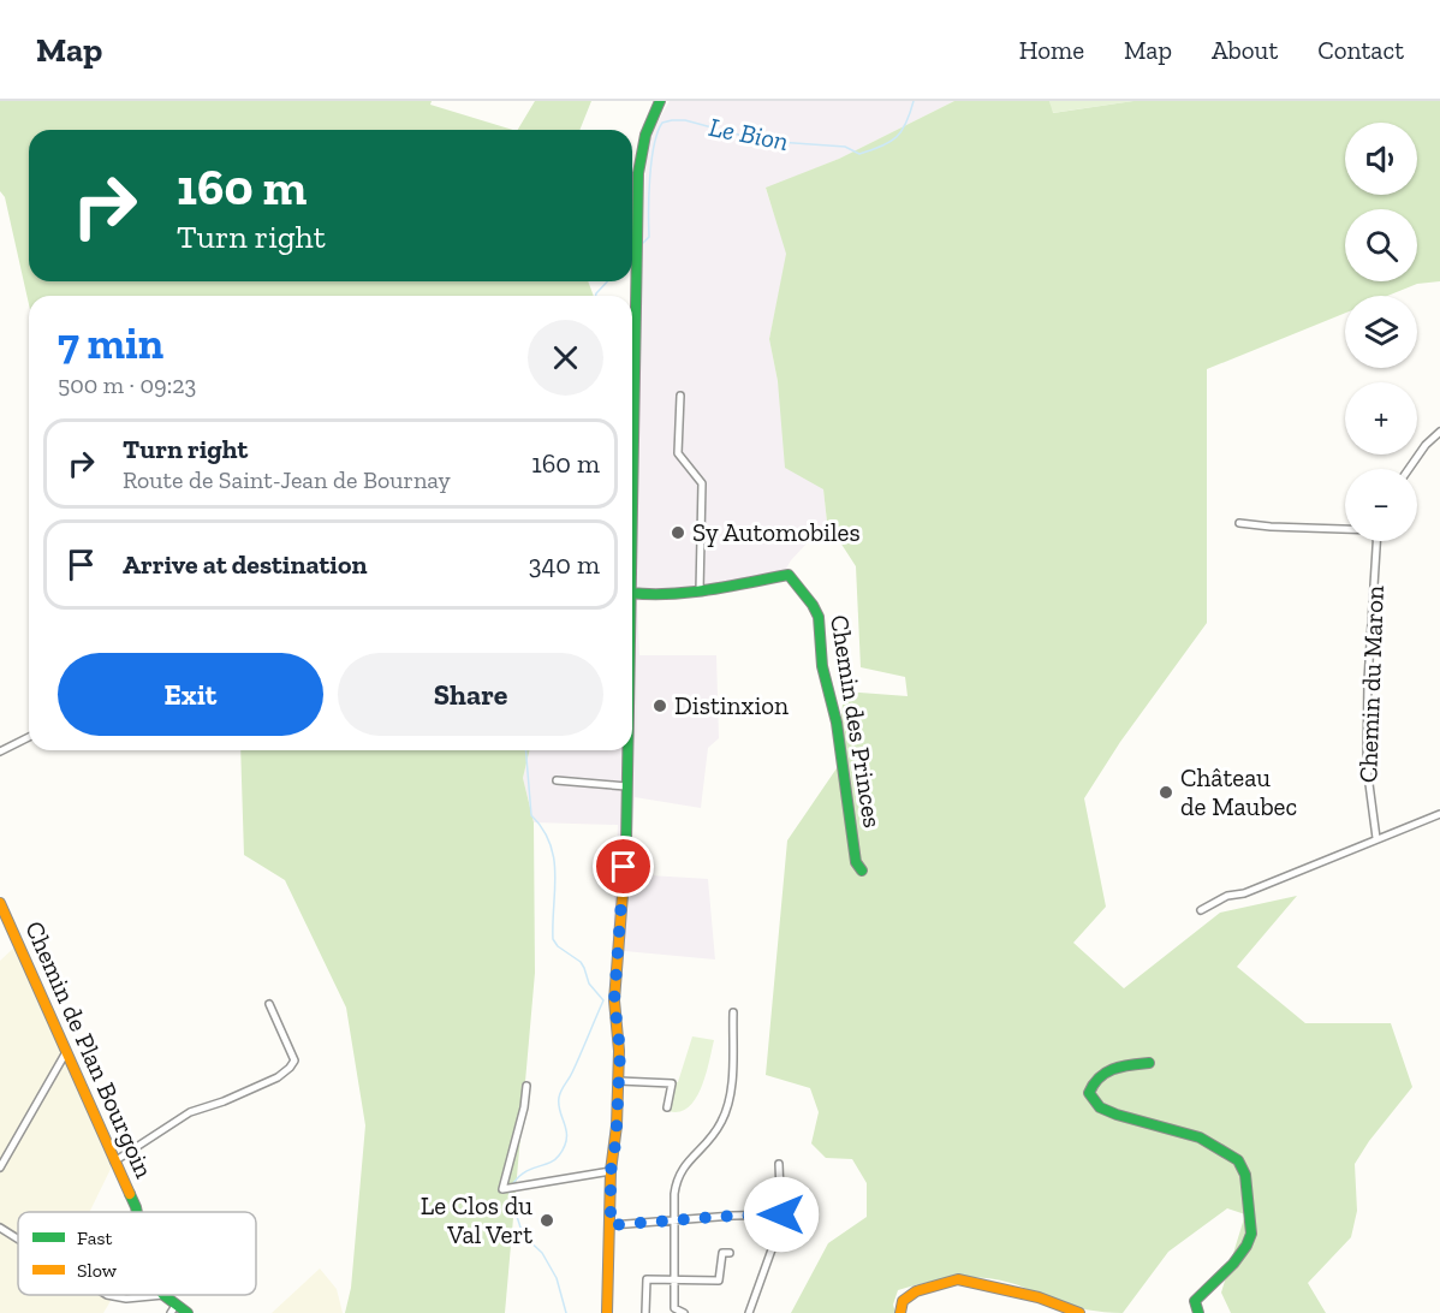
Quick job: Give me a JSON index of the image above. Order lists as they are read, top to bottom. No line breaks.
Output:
{"streets":{"street":["Chemin du Maron","Chemin des Princes","Chemin de Plan Bourgoin"]},"water":["Le Bion"],"places":["Sy Automobiles","Distinxion","Château de Maubec","Le Clos du Val Vert"],"legend":["Fast","Slow"],"page":{"header":"Map","nav":["Home","Map","About","Contact"],"map_buttons":["+","−"],"turn":["160 m","Turn right"],"heading":["7 min","500 m · 09:23"],"list":[{"name":"Turn right","note":"Route de Saint-Jean de Bournay","value":"160 m"},{"name":"Arrive at destination","value":"340 m"}],"buttons":["Exit","Share"]}}
